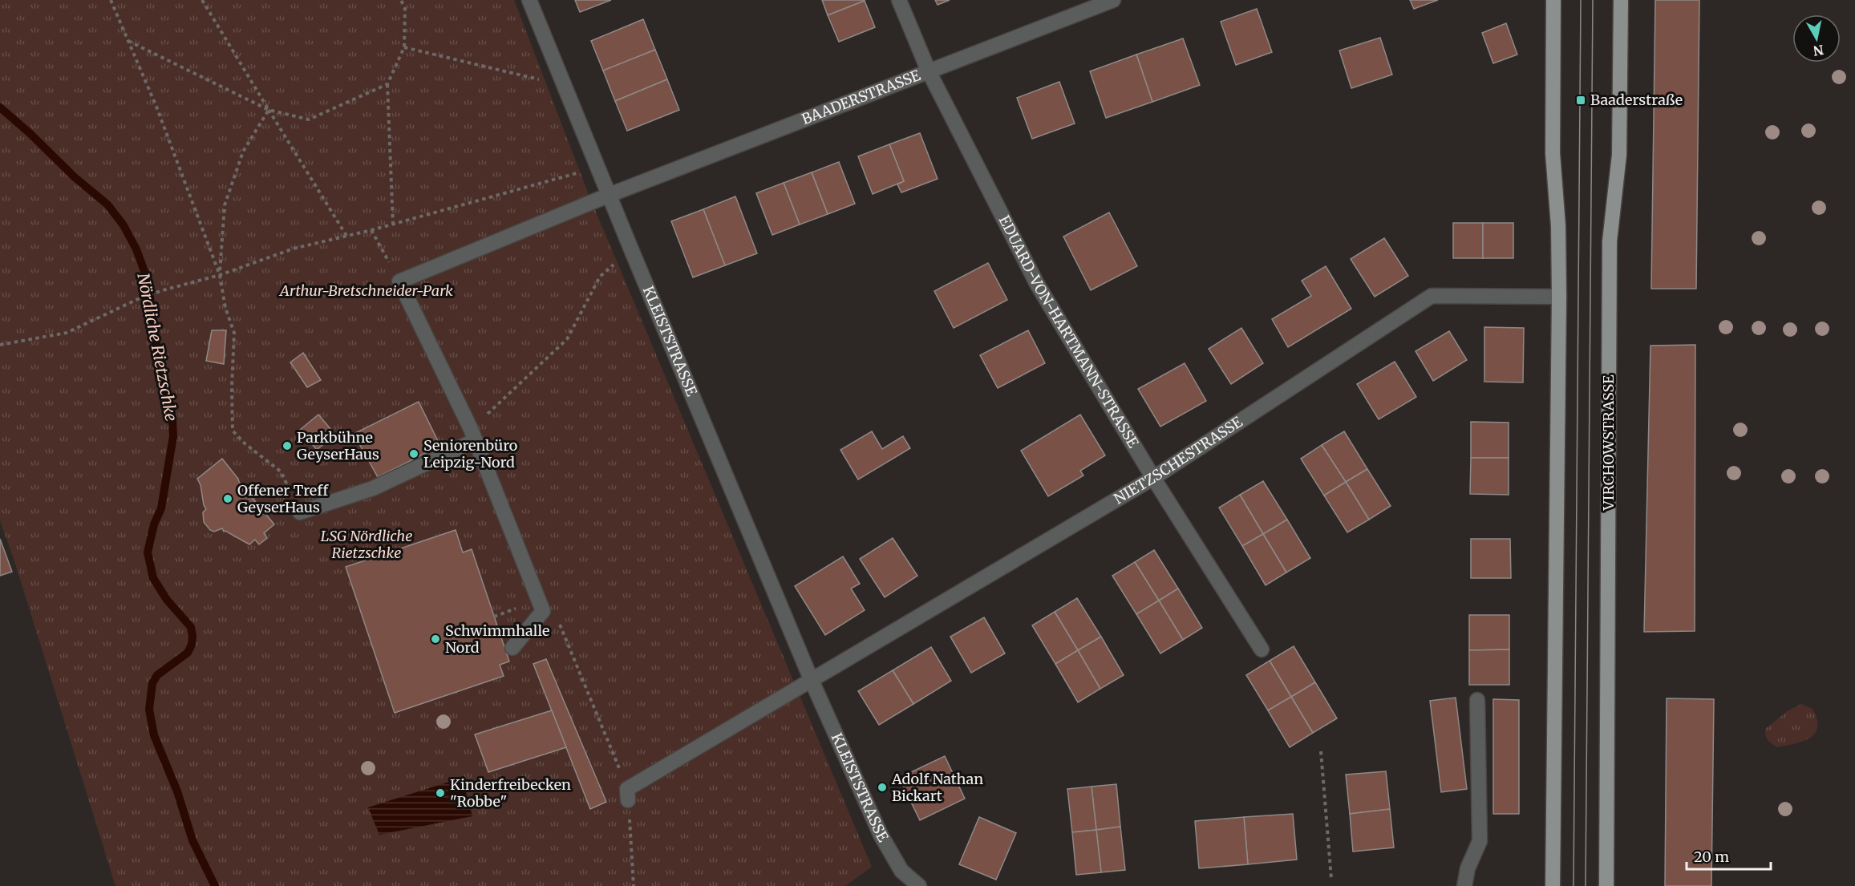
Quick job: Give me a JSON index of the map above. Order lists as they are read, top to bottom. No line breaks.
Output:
{"streets":{"main road":["VIRCHOWSTRASSE"],"street":["BAADERSTRASSE","EDUARD-VON-HARTMANN-STRASSE","KLEISTSTRASSE","NIETZSCHESTRASSE"]},"crossings":[["BAADERSTRASSE","EDUARD-VON-HARTMANN-STRASSE"],["BAADERSTRASSE","KLEISTSTRASSE"],["EDUARD-VON-HARTMANN-STRASSE","NIETZSCHESTRASSE"],["KLEISTSTRASSE","NIETZSCHESTRASSE"]],"water":["Nördliche Rietzschke"],"parks":["Arthur-Bretschneider-Park","LSG Nördliche Rietzschke"],"places":{"transit":["Baaderstraße"],"other":["Parkbühne GeyserHaus","Seniorenbüro Leipzig-Nord","Offener Treff GeyserHaus","Schwimmhalle Nord","Adolf Nathan Bickart","Kinderfreibecken \"Robbe\""]},"scale_bar":"20 m","north":"bottom"}
